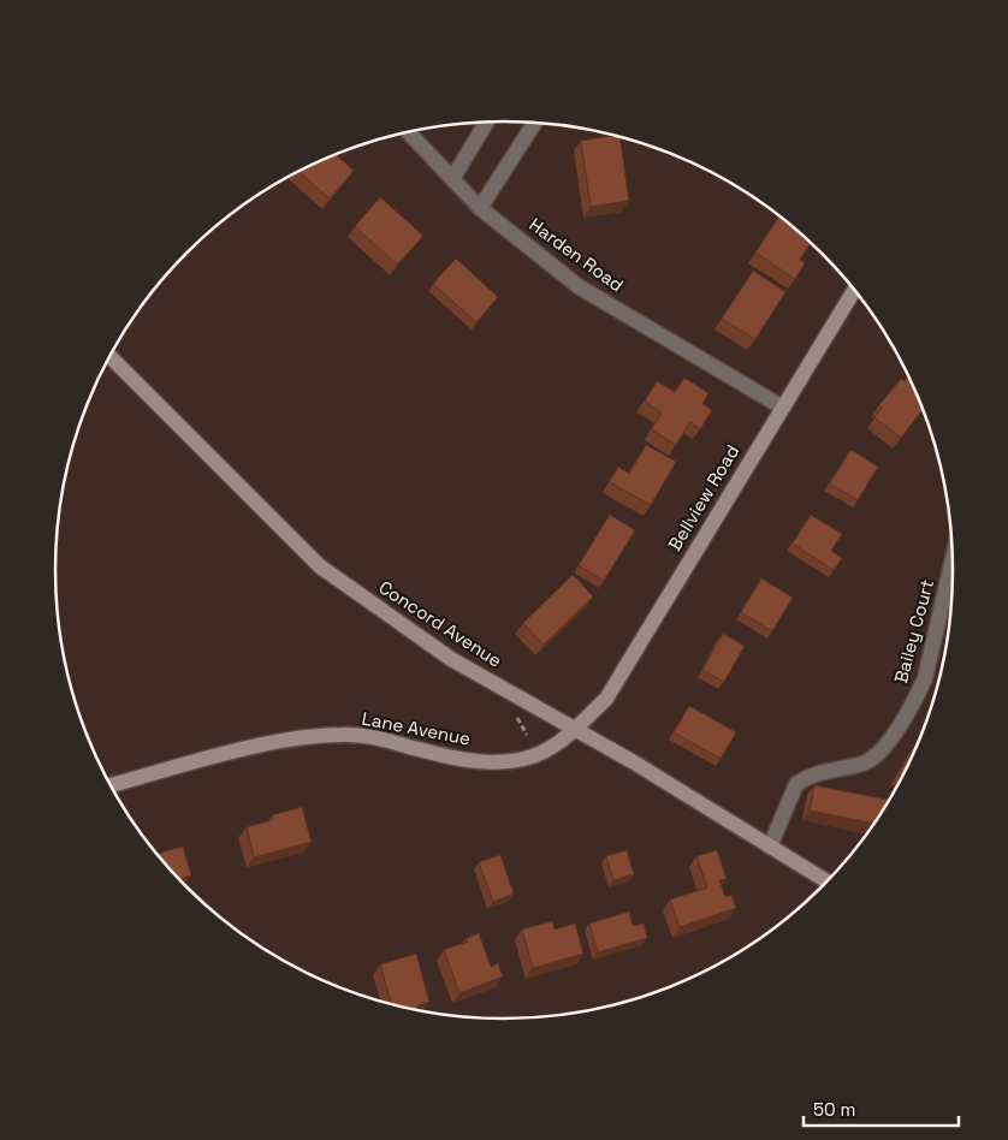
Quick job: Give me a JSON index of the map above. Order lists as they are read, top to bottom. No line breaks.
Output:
{"streets":{"street":["Harden Road","Bellview Road","Concord Avenue","Bailey Court","Lane Avenue"]},"crossings":[["Harden Road","Bellview Road"],["Bellview Road","Concord Avenue"],["Bellview Road","Lane Avenue"],["Concord Avenue","Bailey Court"],["Concord Avenue","Lane Avenue"]],"scale_bar":"50 m"}
